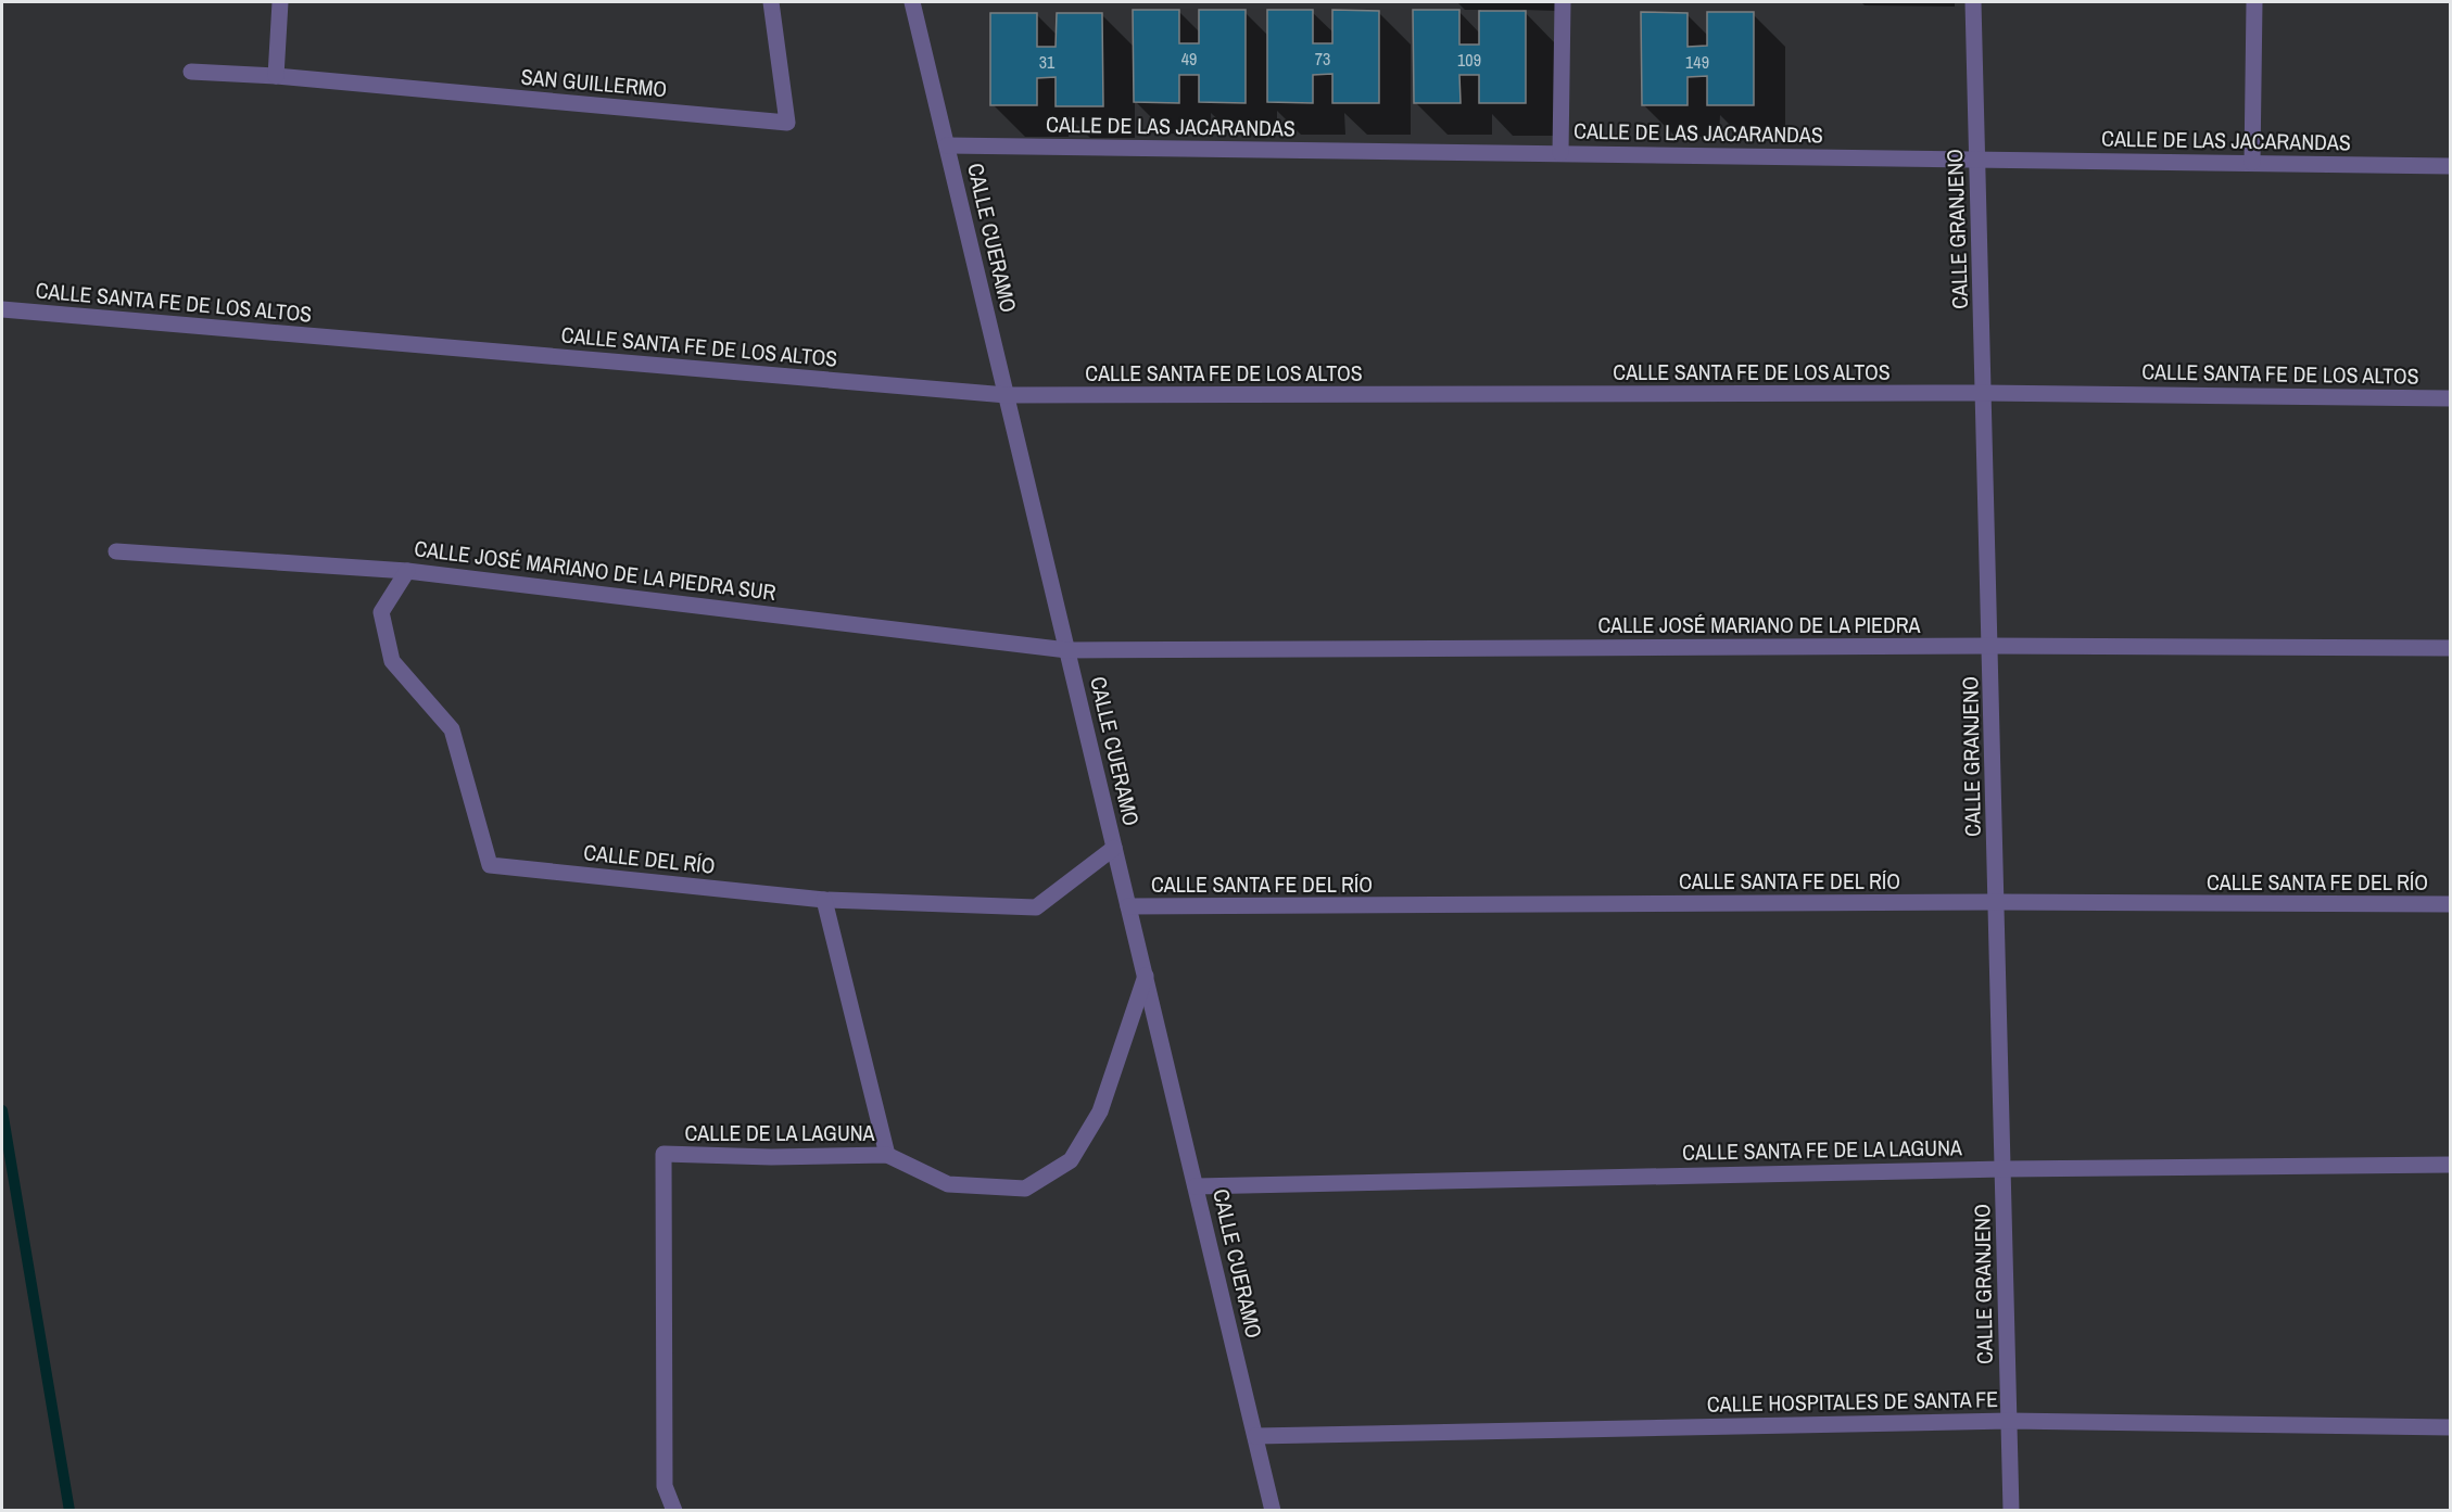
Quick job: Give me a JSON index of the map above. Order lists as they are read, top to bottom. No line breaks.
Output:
{"streets":{"street":["SAN GUILLERMO","CALLE DE LAS JACARANDAS","CALLE GRANJENO","CALLE CUERAMO","CALLE SANTA FE DE LOS ALTOS","CALLE JOSÉ MARIANO DE LA PIEDRA SUR","CALLE JOSÉ MARIANO DE LA PIEDRA","CALLE DEL RÍO","CALLE SANTA FE DEL RÍO","CALLE DE LA LAGUNA","CALLE SANTA FE DE LA LAGUNA","CALLE HOSPITALES DE SANTA FE"]},"crossings":[["CALLE DE LAS JACARANDAS","CALLE GRANJENO"],["CALLE DE LAS JACARANDAS","CALLE CUERAMO"],["CALLE GRANJENO","CALLE SANTA FE DE LOS ALTOS"],["CALLE GRANJENO","CALLE JOSÉ MARIANO DE LA PIEDRA"],["CALLE GRANJENO","CALLE SANTA FE DEL RÍO"],["CALLE GRANJENO","CALLE SANTA FE DE LA LAGUNA"],["CALLE GRANJENO","CALLE HOSPITALES DE SANTA FE"],["CALLE CUERAMO","CALLE SANTA FE DE LOS ALTOS"],["CALLE CUERAMO","CALLE JOSÉ MARIANO DE LA PIEDRA SUR"],["CALLE CUERAMO","CALLE JOSÉ MARIANO DE LA PIEDRA"],["CALLE CUERAMO","CALLE DEL RÍO"],["CALLE CUERAMO","CALLE SANTA FE DEL RÍO"],["CALLE CUERAMO","CALLE DE LA LAGUNA"],["CALLE CUERAMO","CALLE SANTA FE DE LA LAGUNA"],["CALLE CUERAMO","CALLE HOSPITALES DE SANTA FE"],["CALLE JOSÉ MARIANO DE LA PIEDRA SUR","CALLE JOSÉ MARIANO DE LA PIEDRA"],["CALLE JOSÉ MARIANO DE LA PIEDRA SUR","CALLE DEL RÍO"]],"house_numbers":["49","73","109","31","149"]}
